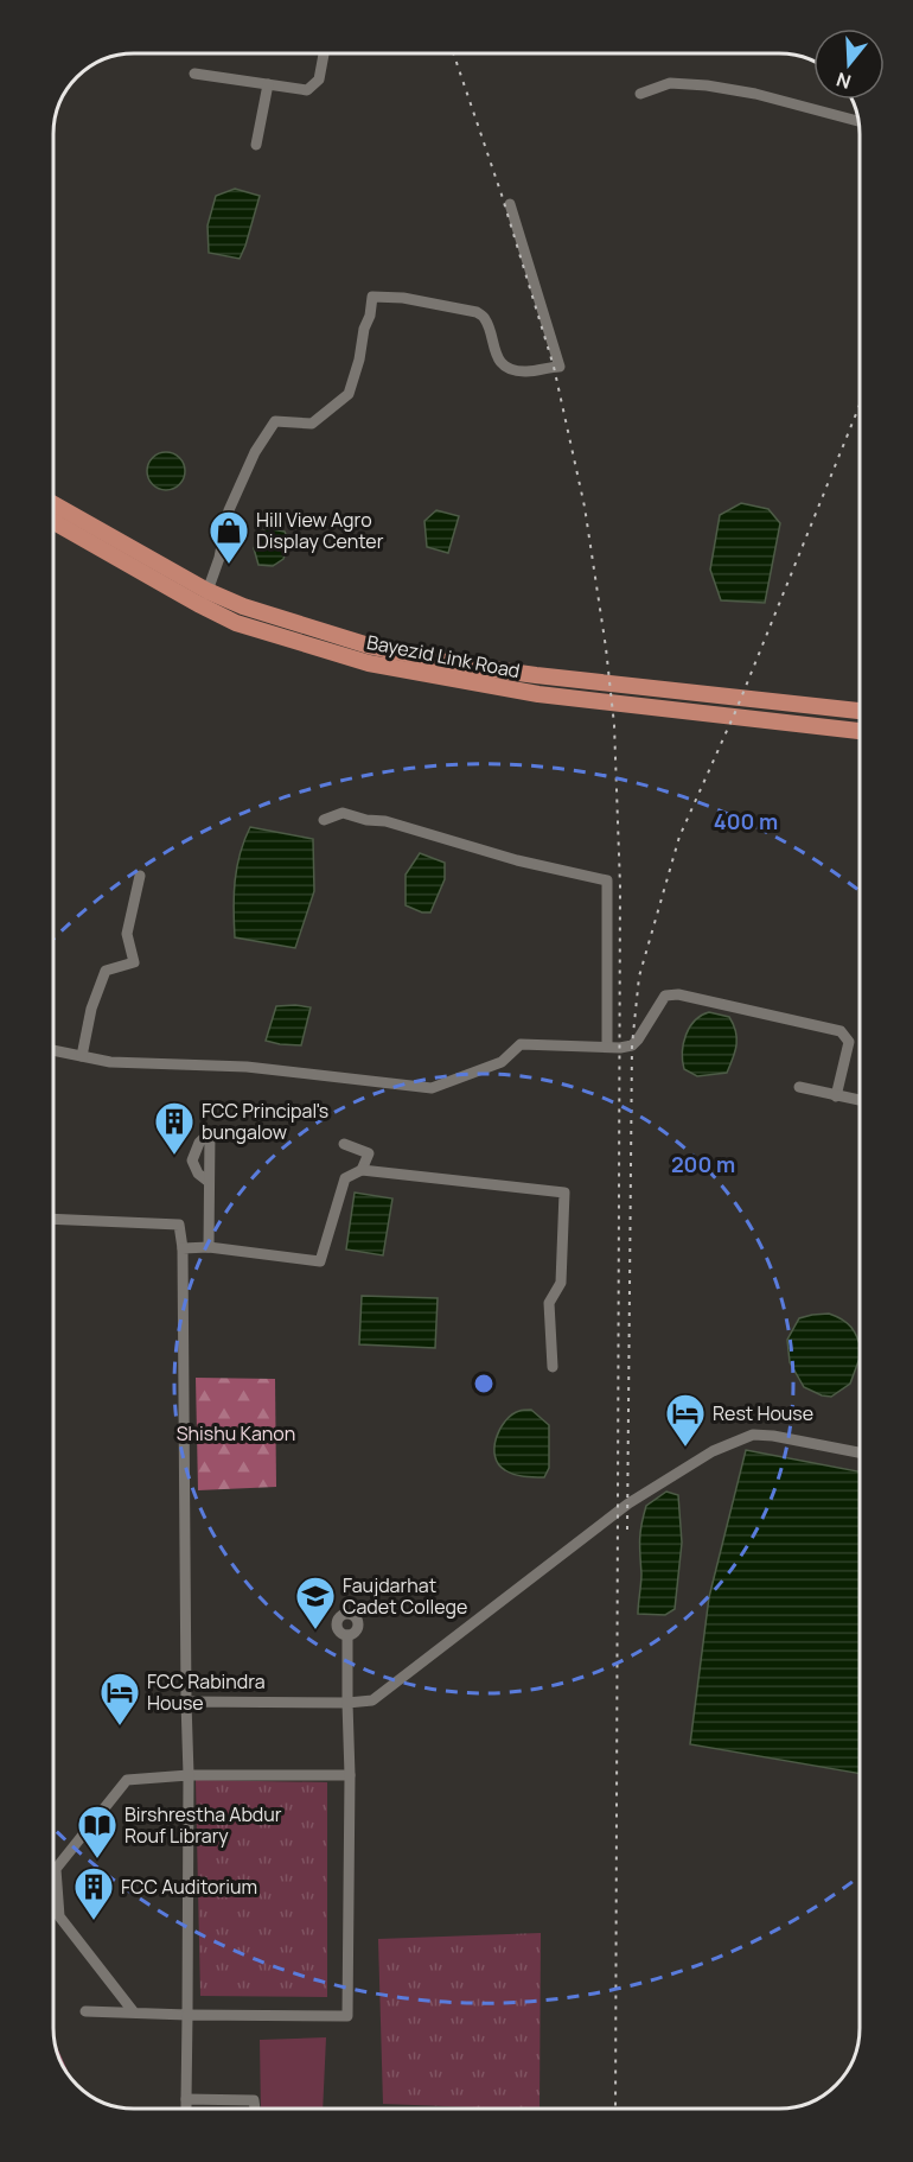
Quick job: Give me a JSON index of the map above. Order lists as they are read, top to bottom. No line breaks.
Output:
{"streets":{"main road":["Bayezid Link Road"]},"parks":["Shishu Kanon"],"places":{"shop":["Hill View Agro Display Center"],"building":["FCC Principal's bungalow","FCC Auditorium"],"hotel":["Rest House","FCC Rabindra House"],"school or university":["Faujdarhat Cadet College"],"library":["Birshrestha Abdur Rouf Library"]},"north":"bottom","rings":["400 m","200 m"]}
